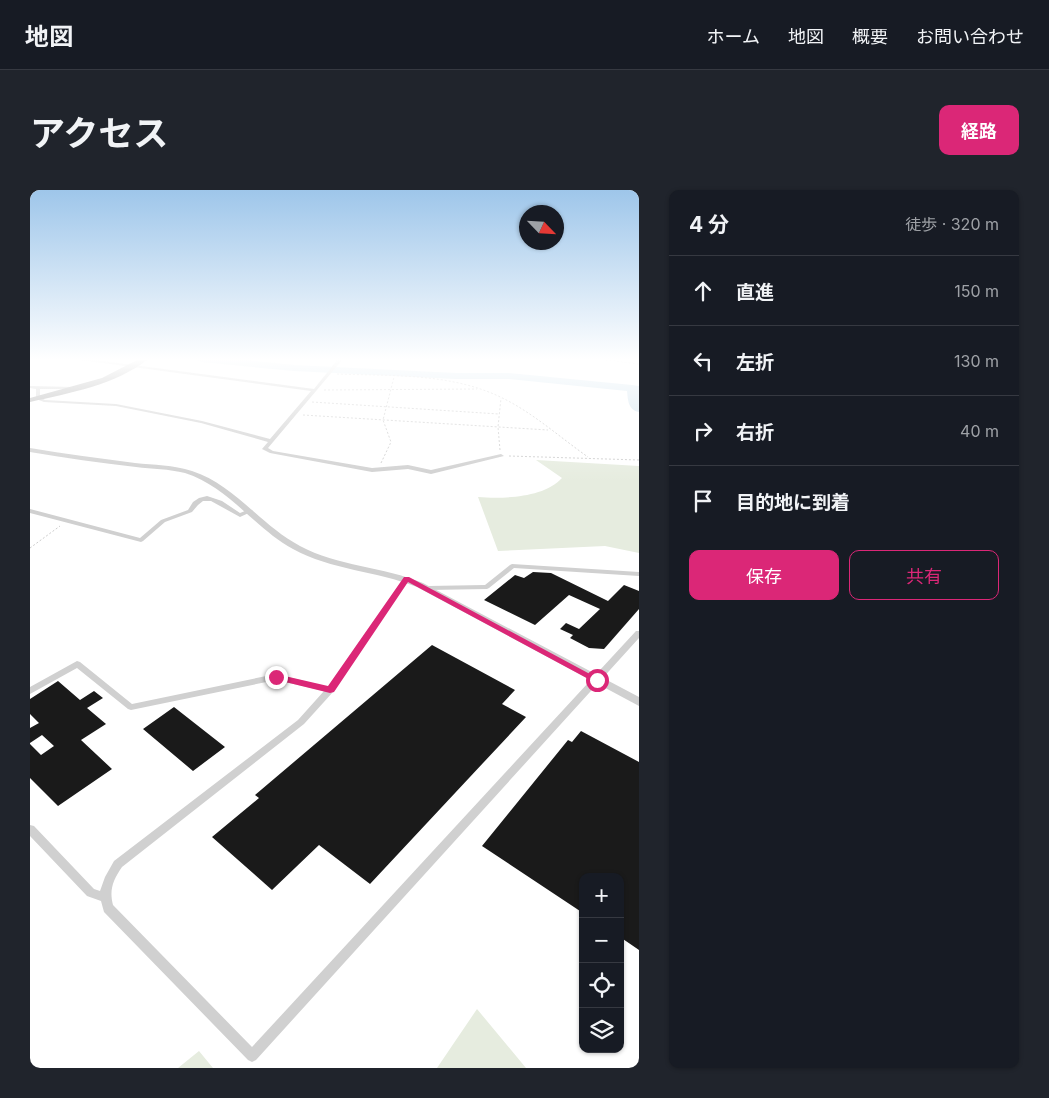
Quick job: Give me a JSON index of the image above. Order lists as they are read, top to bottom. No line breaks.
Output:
{"north":"bottom right","page":{"header":"地図","nav":["ホーム","地図","概要","お問い合わせ"],"title":"アクセス","buttons":["経路",["保存","共有"]],"heading":["4 分","徒歩 · 320 m"],"list":[["直進","150 m"],["左折","130 m"],["右折","40 m"],"目的地に到着"],"map_buttons":["+","−"]}}
